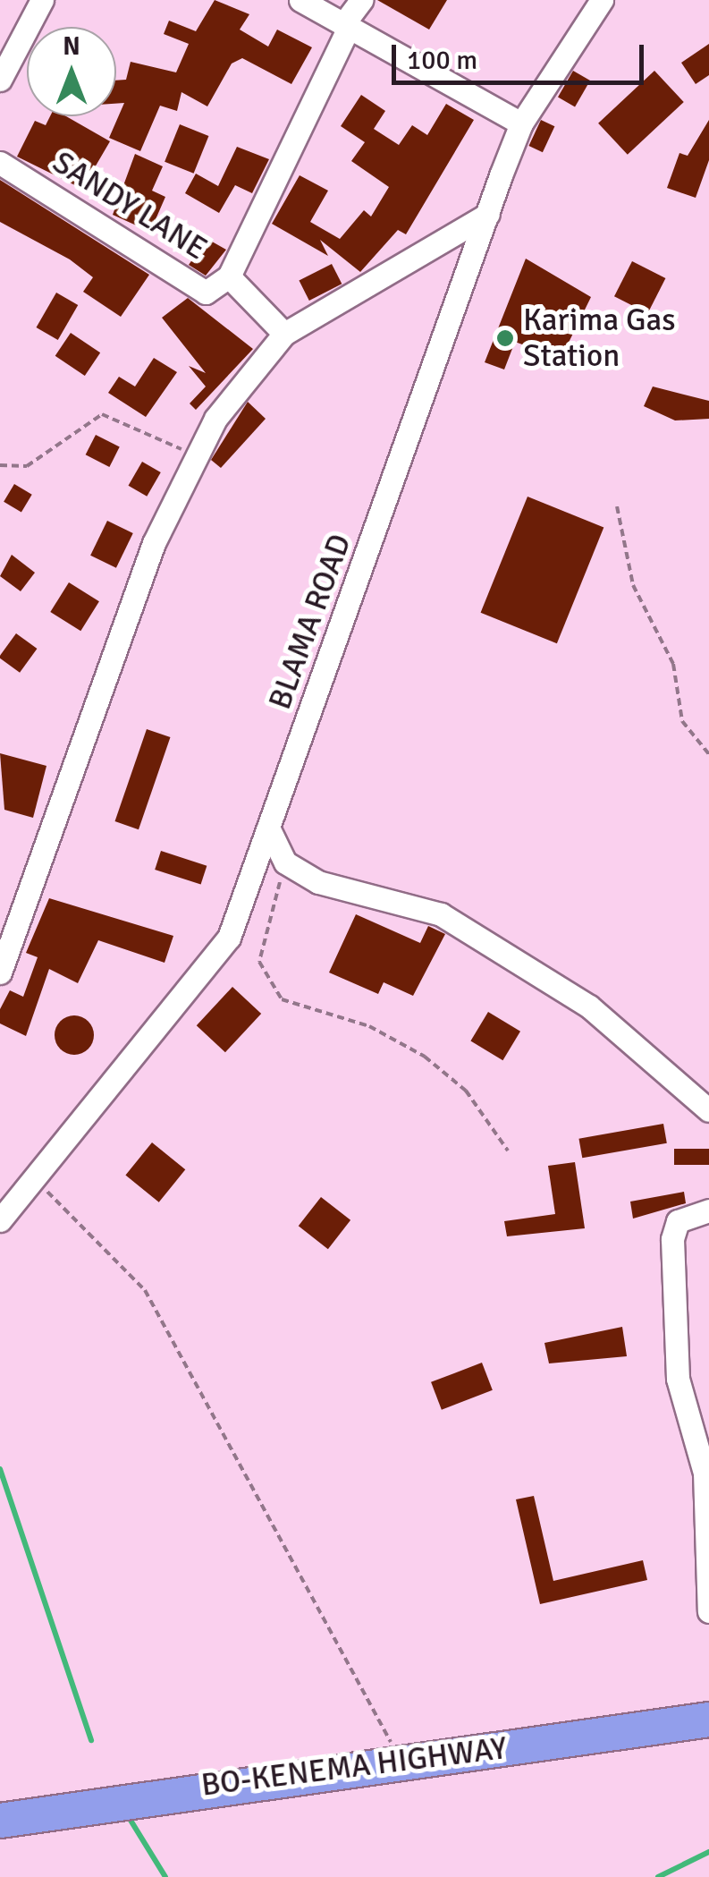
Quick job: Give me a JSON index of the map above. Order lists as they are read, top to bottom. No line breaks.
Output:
{"streets":{"highway":["BO-KENEMA HIGHWAY"],"street":["SANDY LANE","BLAMA ROAD"]},"places":["Karima Gas Station"],"scale_bar":"100 m","north":"top"}
